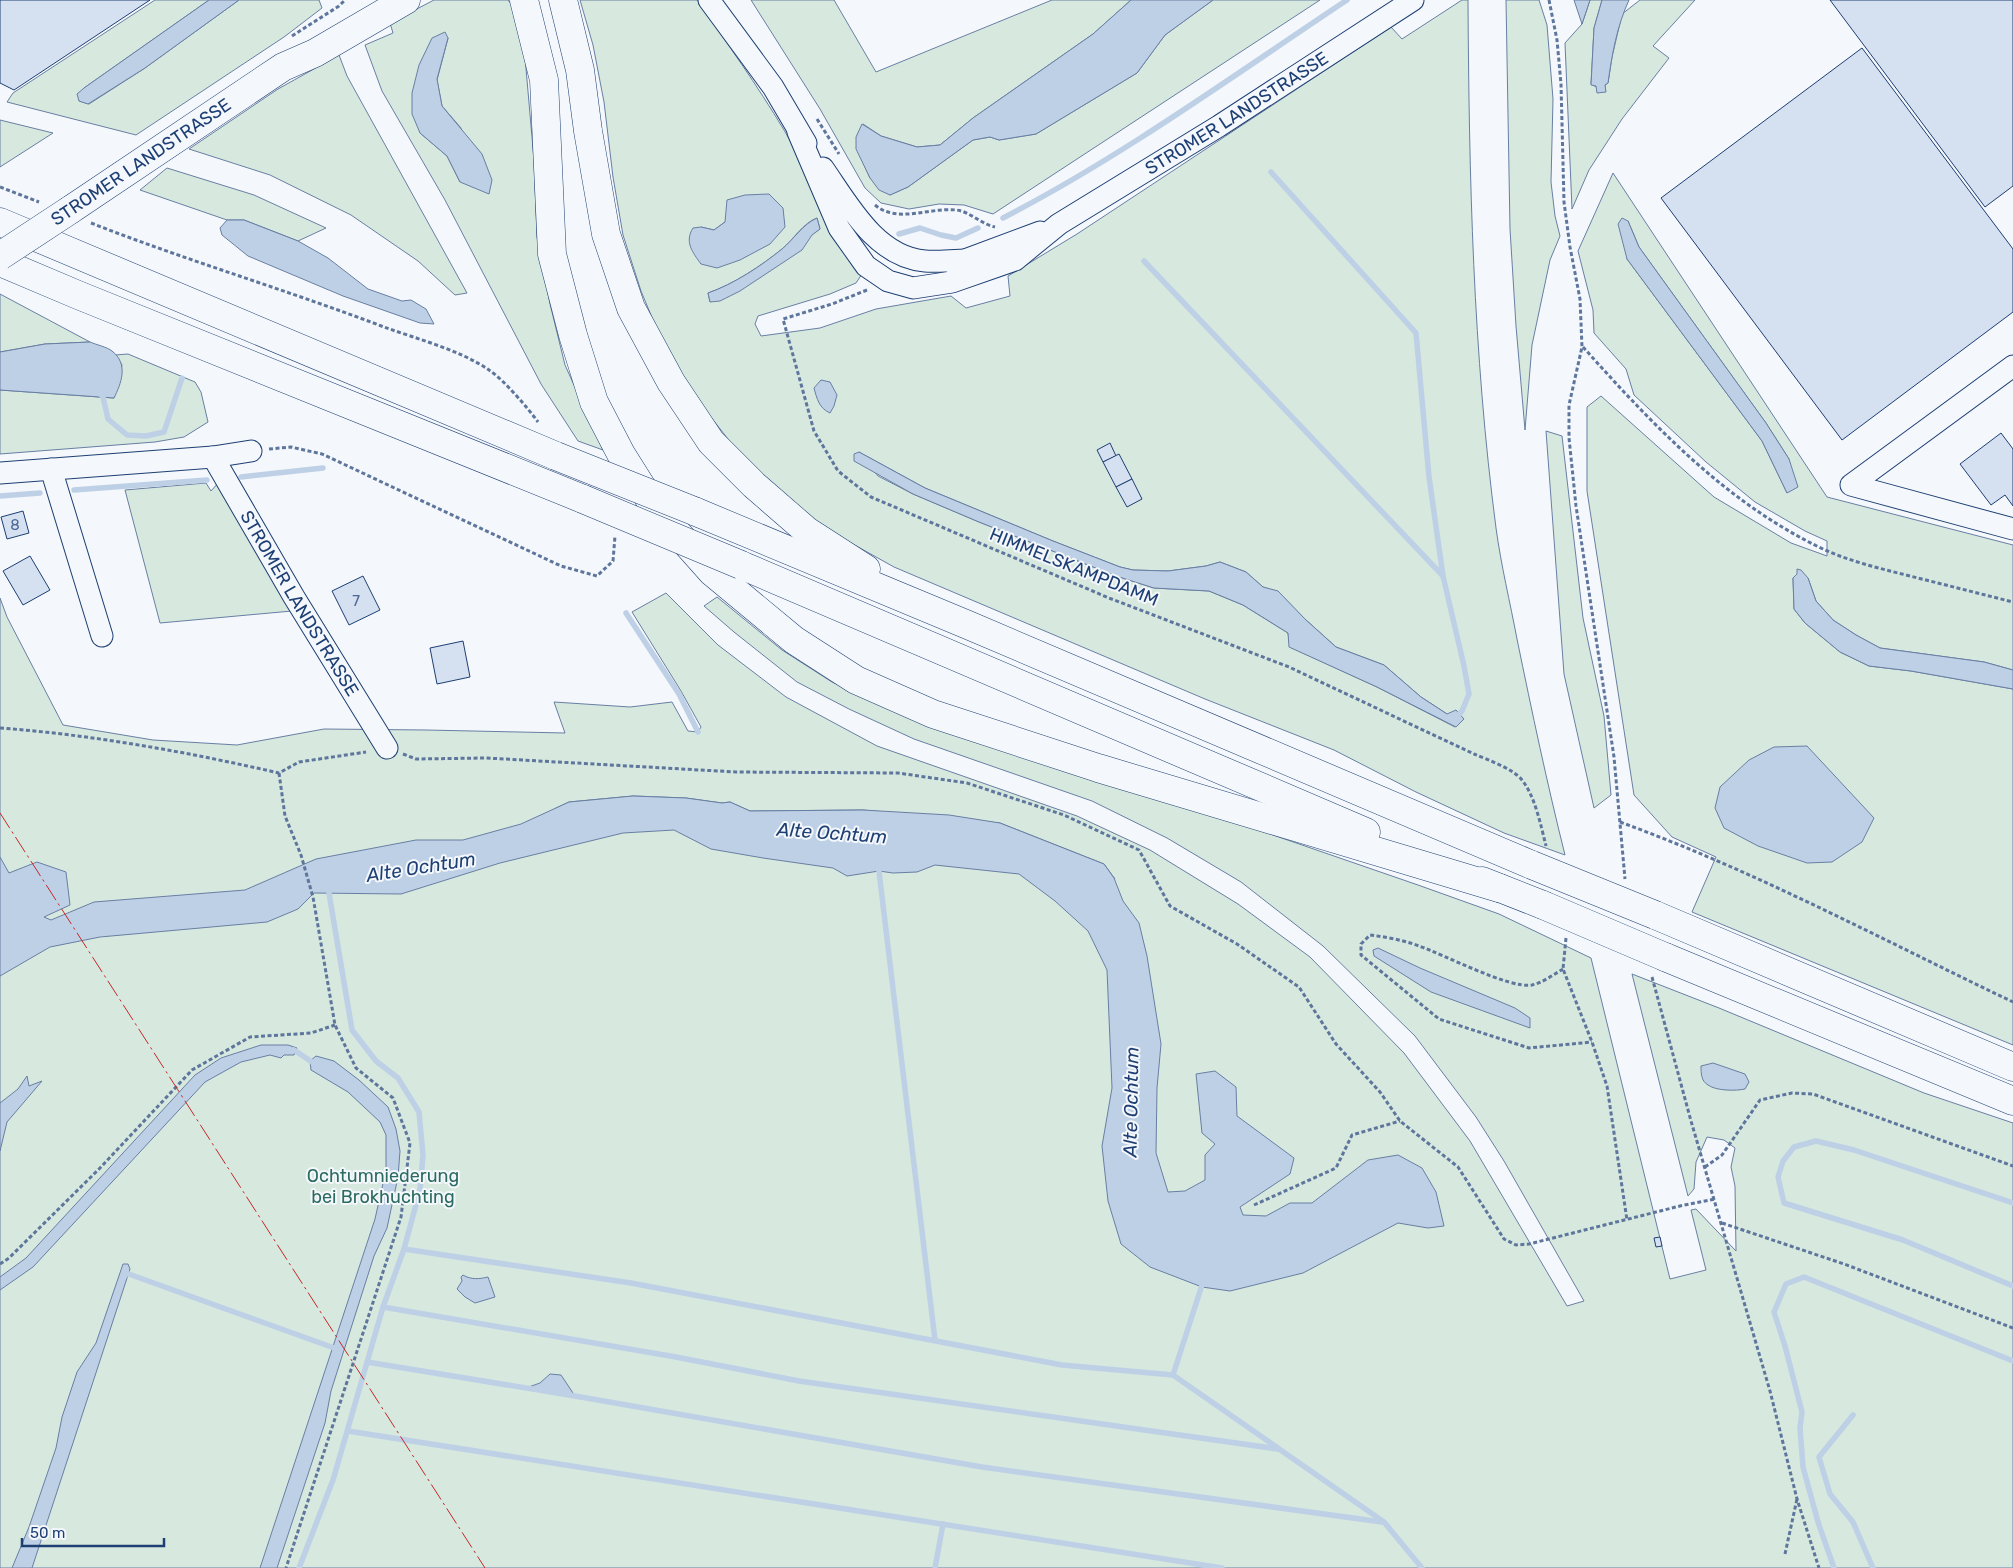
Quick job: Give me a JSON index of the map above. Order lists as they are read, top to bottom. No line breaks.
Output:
{"streets":{"main road":["STROMER LANDSTRASSE"],"path":["HIMMELSKAMPDAMM"]},"crossings":[["STROMER LANDSTRASSE","HIMMELSKAMPDAMM"]],"water":["Alte Ochtum"],"parks":["Ochtumniederung bei Brokhuchting"],"house_numbers":["8","7"],"scale_bar":"50 m"}
